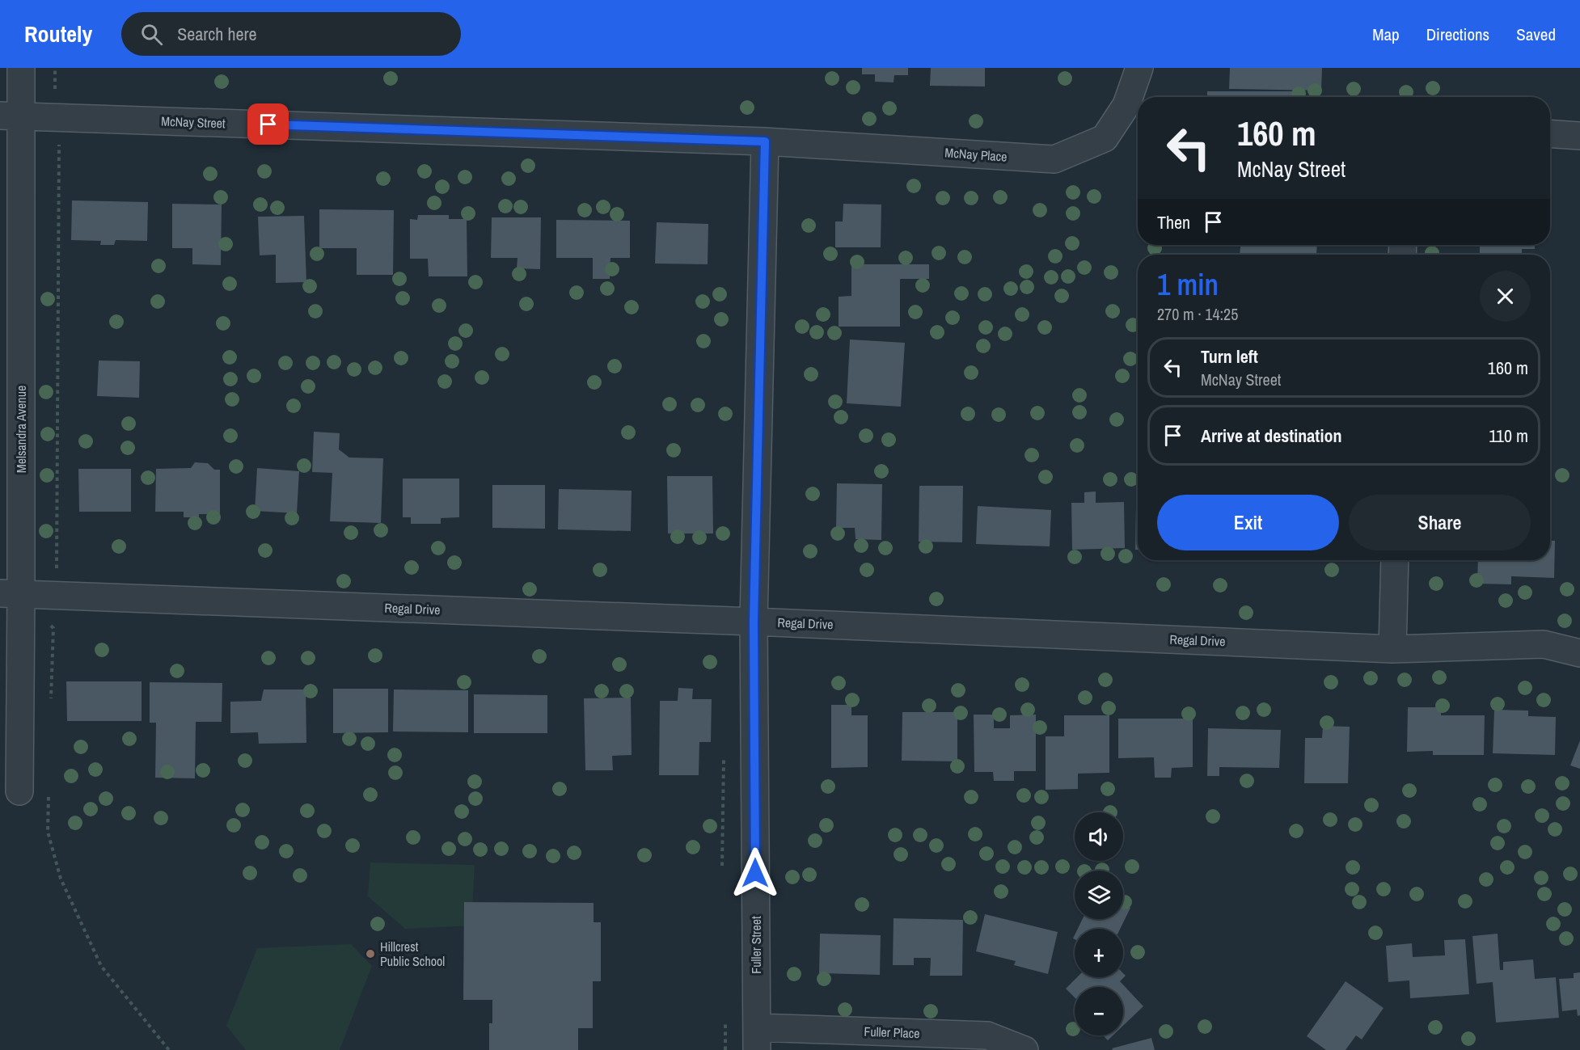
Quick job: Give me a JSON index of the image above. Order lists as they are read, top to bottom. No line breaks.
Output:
{"streets":{"street":["McNay Street","McNay Place","Melsandra Avenue","Regal Drive","Fuller Street","Fuller Place"]},"crossings":[["McNay Street","McNay Place"],["McNay Street","Melsandra Avenue"],["McNay Street","Fuller Street"],["McNay Place","Fuller Street"],["Melsandra Avenue","Regal Drive"],["Regal Drive","Fuller Street"],["Fuller Street","Fuller Place"]],"places":["Hillcrest Public School"],"page":{"header":"Routely","search":"Search here","nav":["Map","Directions","Saved"],"turn":["160 m","McNay Street"],"then":"Then","heading":["1 min","270 m · 14:25"],"list":[{"name":"Turn left","note":"McNay Street","value":"160 m"},{"name":"Arrive at destination","value":"110 m"}],"buttons":["Exit","Share"],"map_buttons":["+","−"]}}
